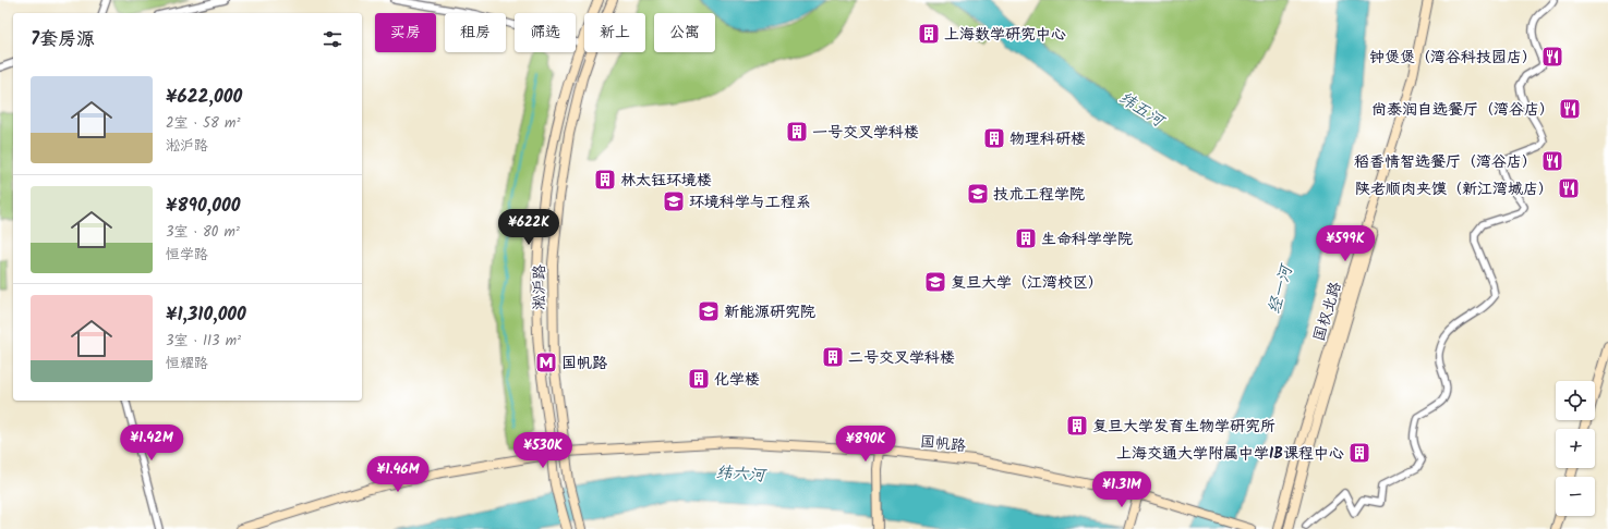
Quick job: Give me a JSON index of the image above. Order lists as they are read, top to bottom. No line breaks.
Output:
{"streets":{"main road":["淞沪路","国权北路","国帆路"]},"crossings":[["淞沪路","国帆路"]],"water":["纬五河","经一河","纬六河"],"places":{"building":["上海数学研究中心","一号交叉学科楼","物理科研楼","林太钰环境楼","生命科学学院","二号交叉学科楼","化学楼","复旦大学发育生物学研究所","上海交通大学附属中学IB课程中心"],"restaurant":["钟煲煲（湾谷科技园店）","尚泰润自选餐厅（湾谷店）","稻香情智选餐厅（湾谷店）","陕老顺肉夹馍（新江湾城店）"],"school or university":["技术工程学院","环境科学与工程系","复旦大学（江湾校区）","新能源研究院"],"metro station":["国帆路"]},"page":{"chip":["买房","租房","筛选","新上","公寓"],"heading":"7套房源","list":[{"name":"¥622,000","note":"2室 · 58 m² · 淞沪路"},{"name":"¥890,000","note":"3室 · 80 m² · 恒学路"},{"name":"¥1,310,000","note":"3室 · 113 m² · 恒耀路"}],"price":["¥622K","¥599K","¥1.42M","¥890K","¥530K","¥1.46M","¥1.31M"],"map_buttons":["+","−"]}}
